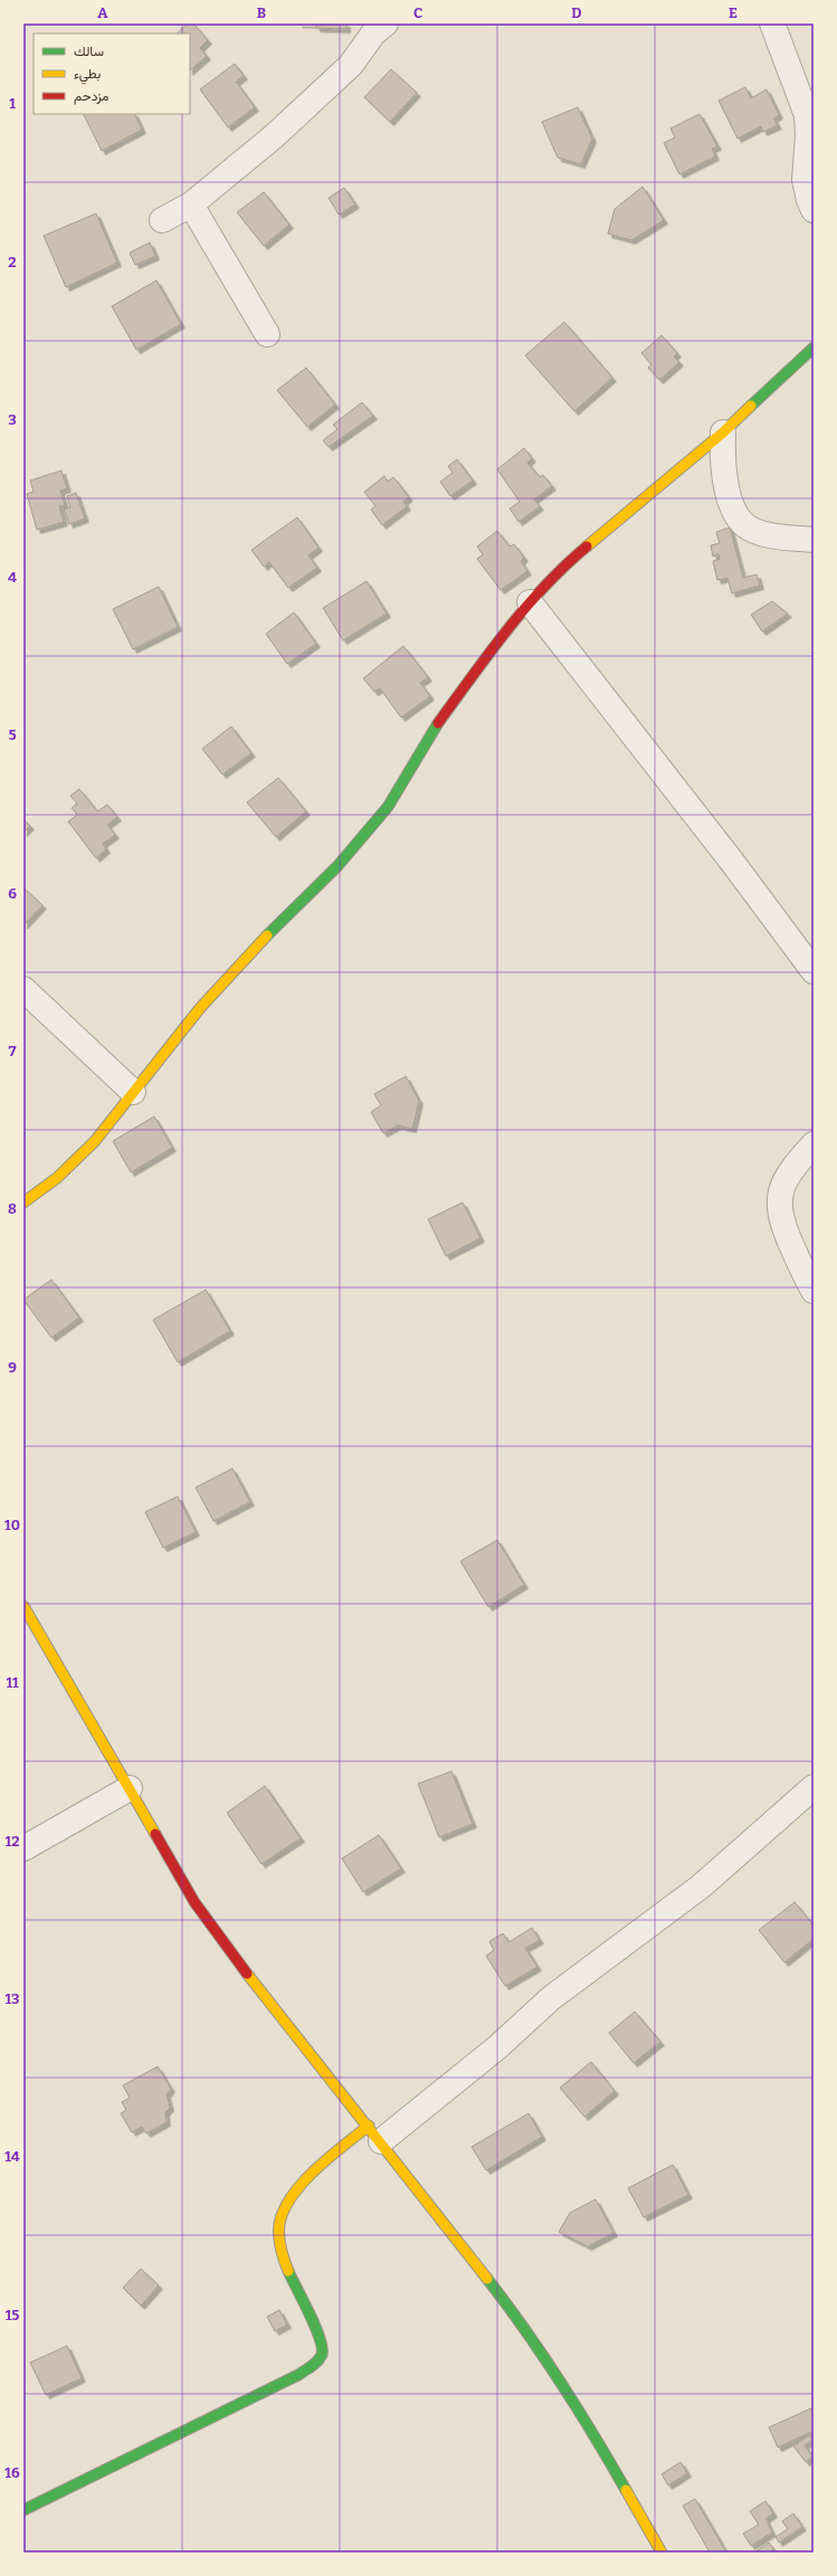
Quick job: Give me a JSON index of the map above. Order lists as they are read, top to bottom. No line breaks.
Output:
{"legend":["سالك","بطيء","مزدحم"],"grid":{"columns":["A","B","C","D","E"],"rows":["1","2","3","4","5","6","7","8","9","10","11","12","13","14","15","16"]}}
